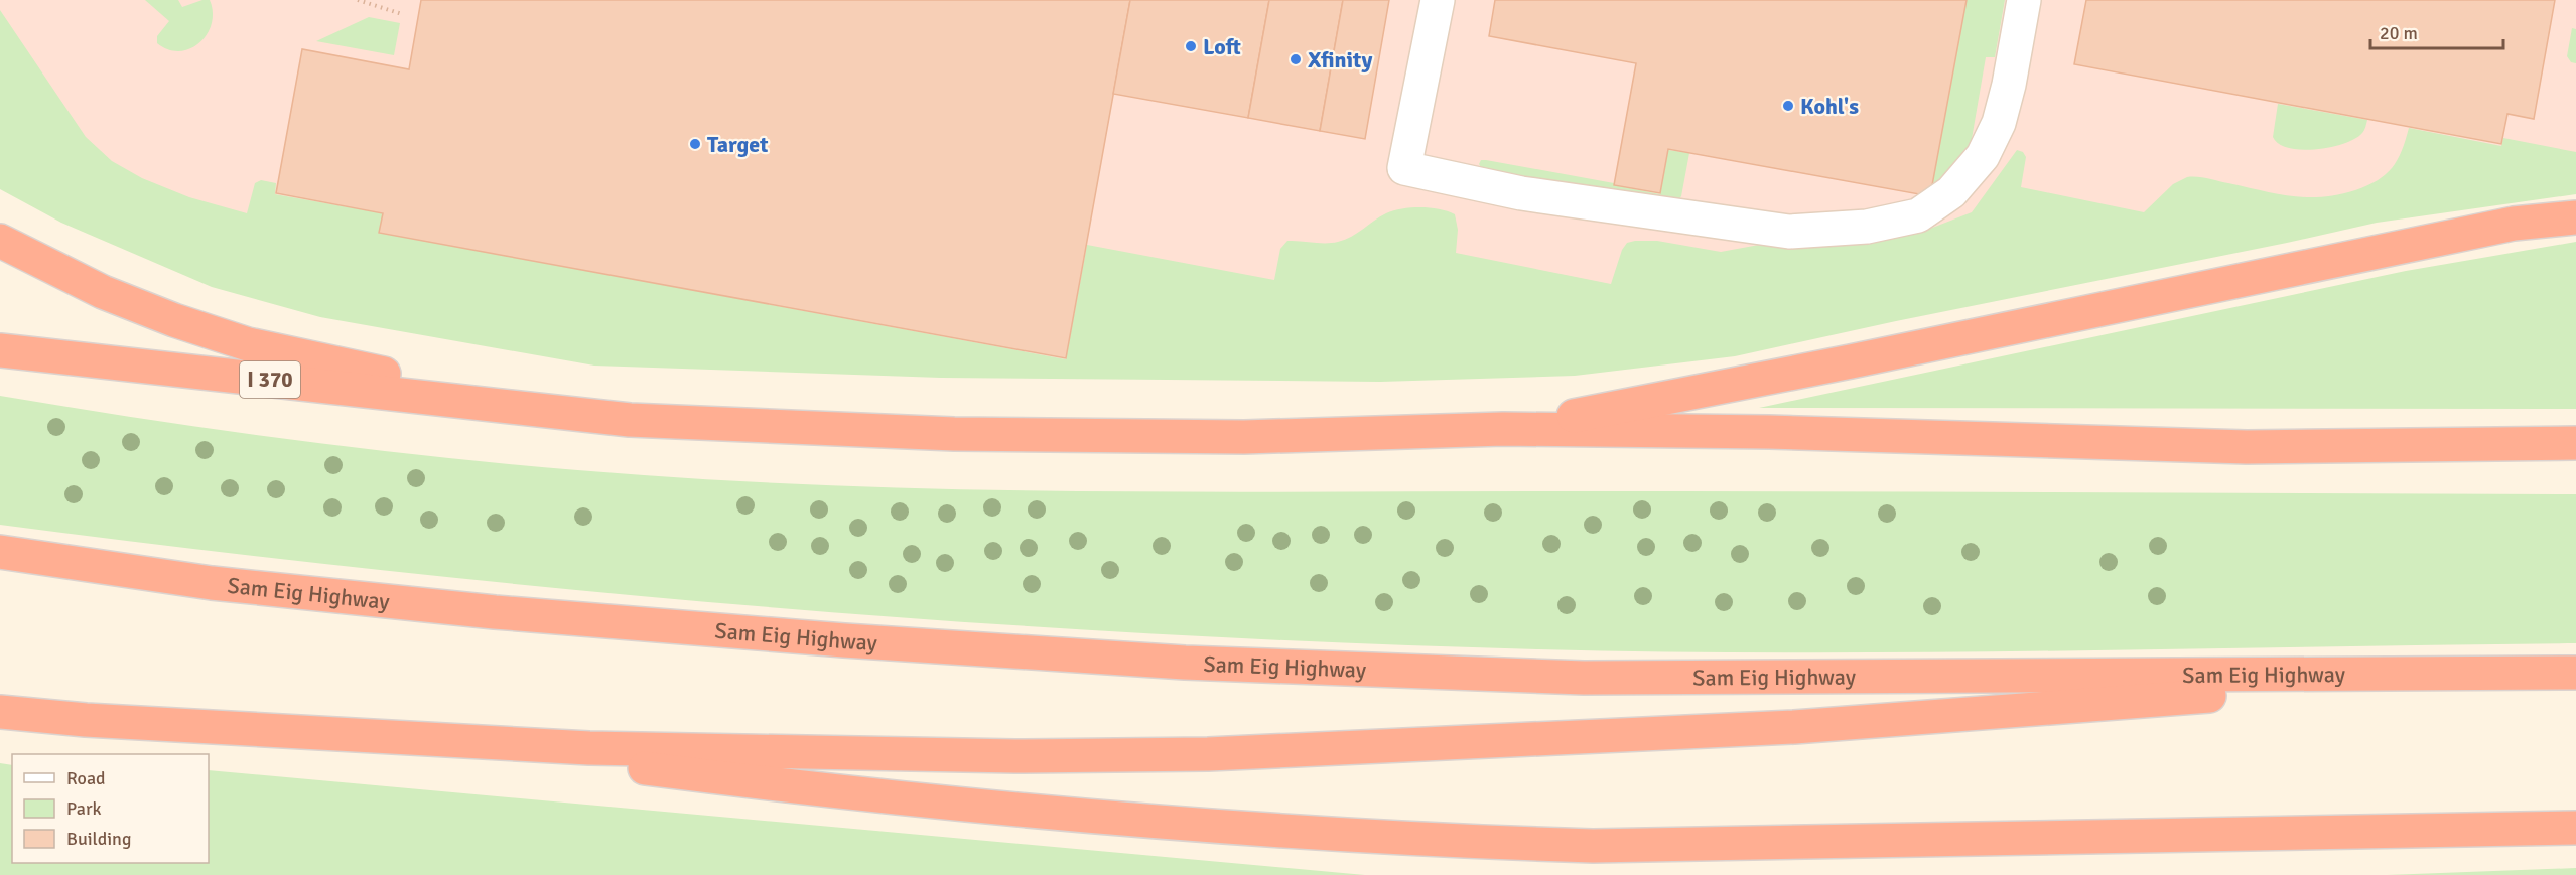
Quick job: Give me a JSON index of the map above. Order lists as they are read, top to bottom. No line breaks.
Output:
{"streets":{"highway":["I 370","Sam Eig Highway"]},"places":["Loft","Xfinity","Kohl's","Target"],"legend":["Road","Park","Building"],"scale_bar":"20 m"}
